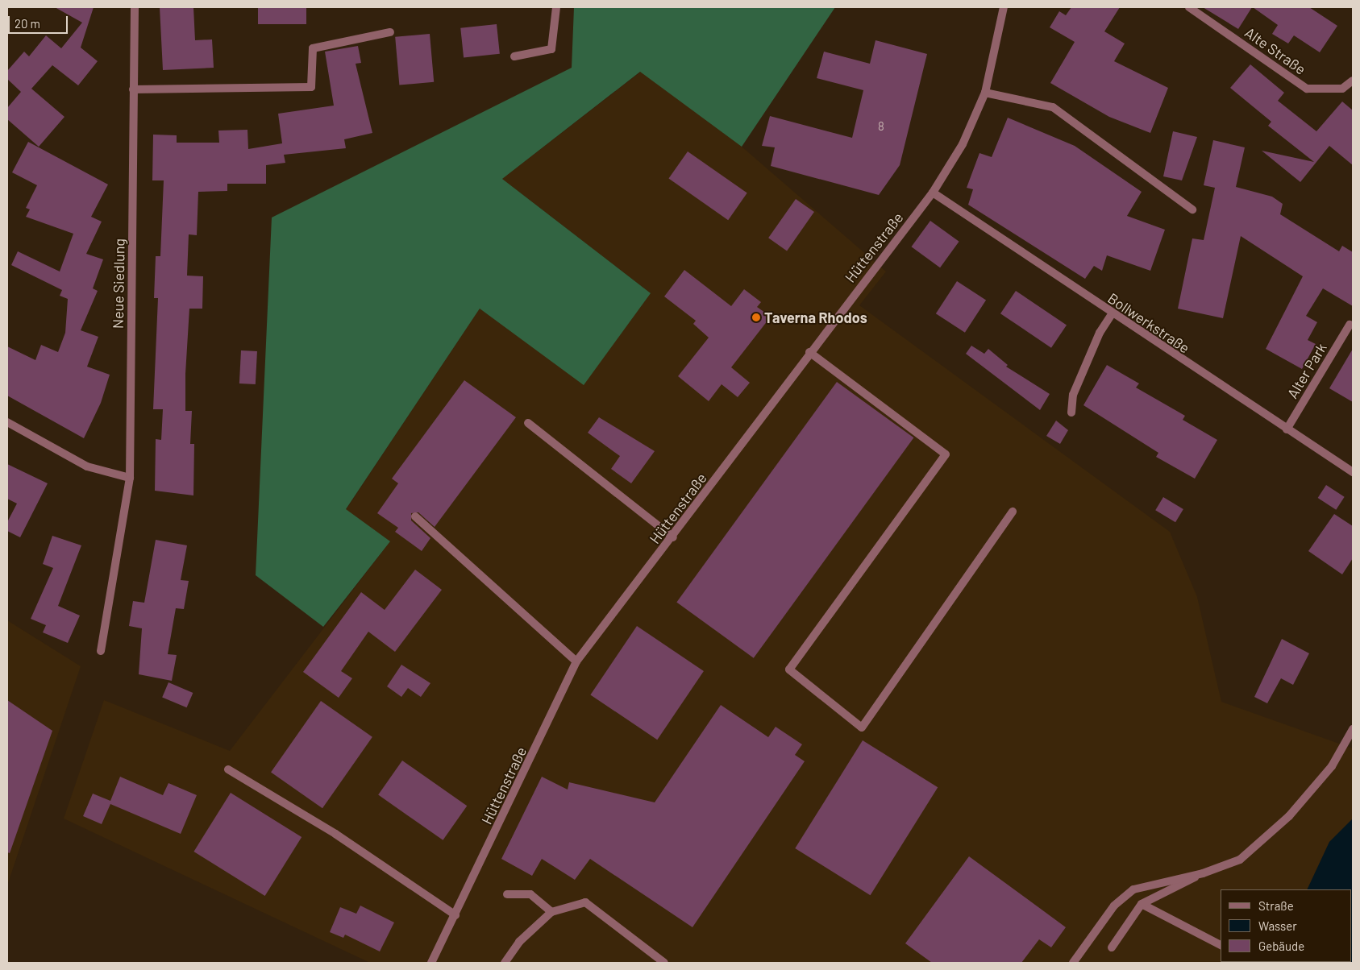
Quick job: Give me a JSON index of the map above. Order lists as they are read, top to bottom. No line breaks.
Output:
{"streets":{"street":["Alte Straße","Hüttenstraße","Neue Siedlung","Bollwerkstraße","Alter Park"]},"crossings":[["Hüttenstraße","Bollwerkstraße"],["Bollwerkstraße","Alter Park"]],"places":["Taverna Rhodos"],"house_numbers":["8"],"legend":["Straße","Wasser","Gebäude"],"scale_bar":"20 m"}
